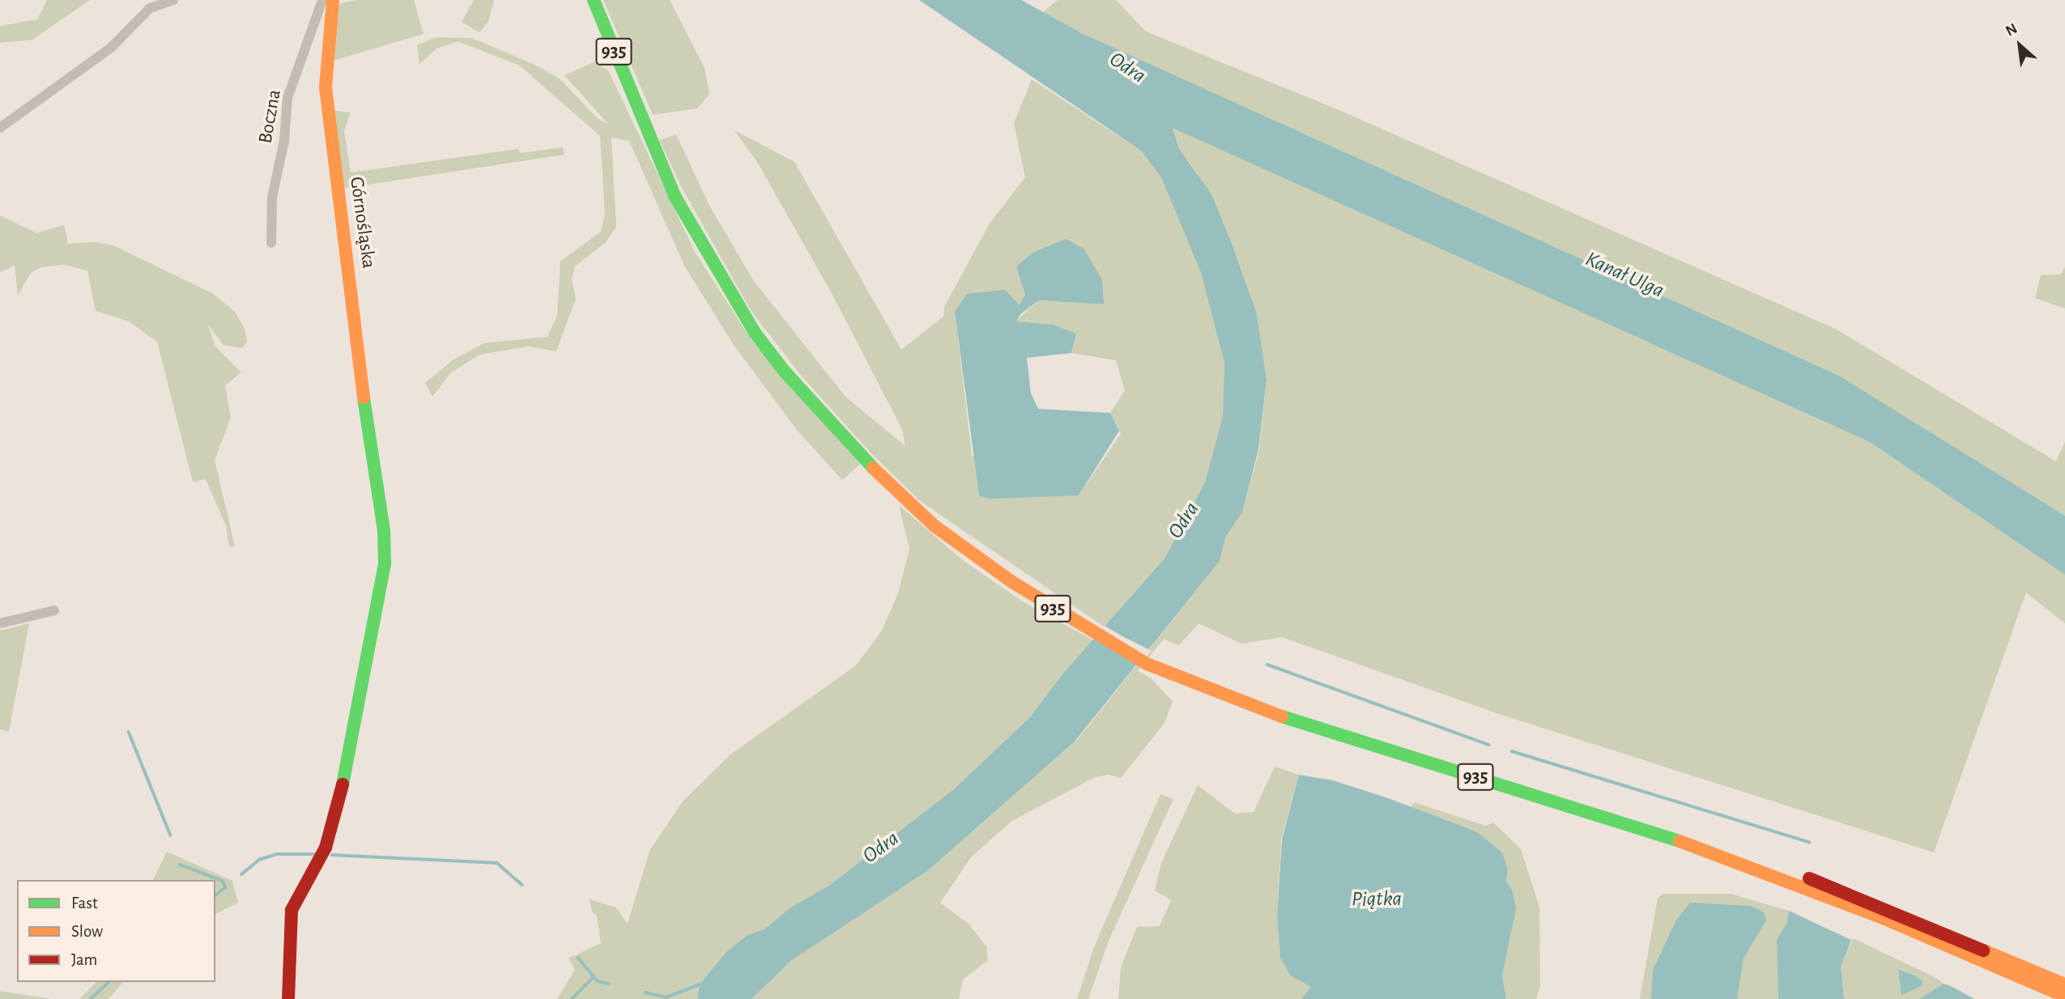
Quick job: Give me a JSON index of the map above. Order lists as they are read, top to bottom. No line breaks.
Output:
{"streets":{"main road":["935","Górnośląska"],"street":["Boczna"]},"water":["Odra","Kanał Ulga","Piątka"],"legend":["Fast","Slow","Jam"],"north":"top left"}
